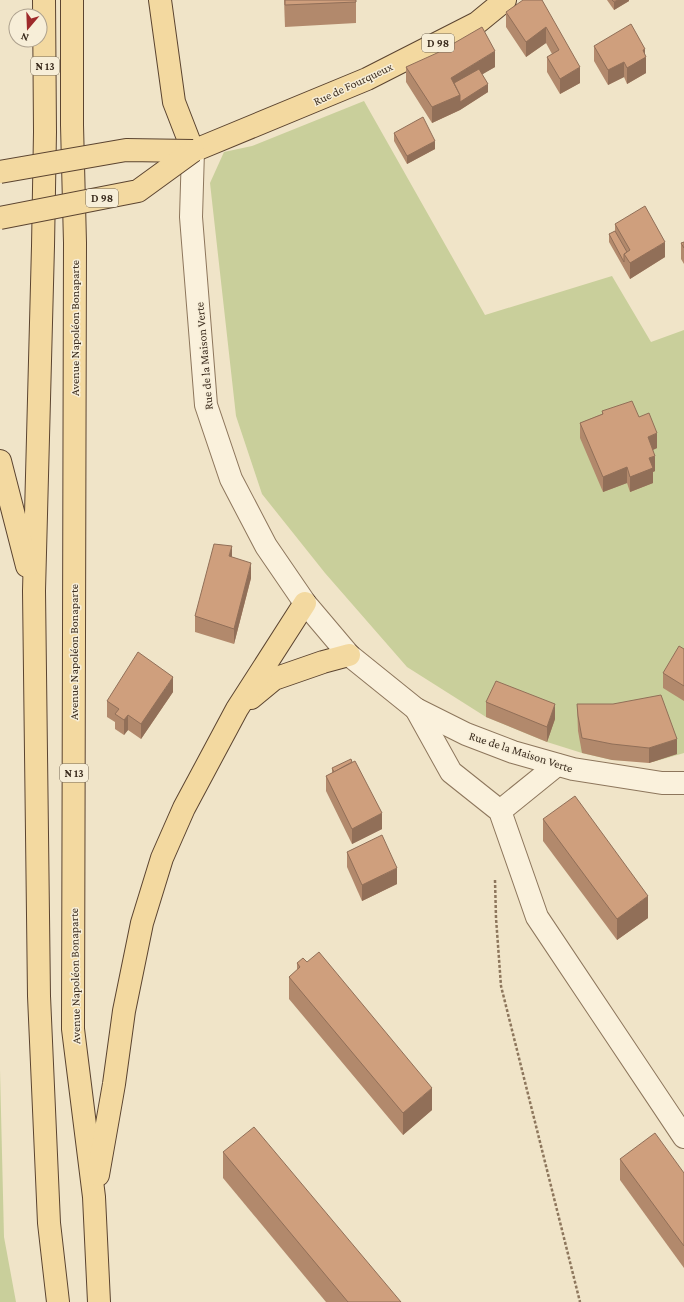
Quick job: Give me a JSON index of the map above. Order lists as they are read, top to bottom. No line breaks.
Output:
{"streets":{"main road":["D 98","N 13","Rue de Fourqueux","Avenue Napoléon Bonaparte"],"street":["Rue de la Maison Verte"]},"crossings":[["Rue de Fourqueux","Rue de la Maison Verte"]],"north":"bottom"}
